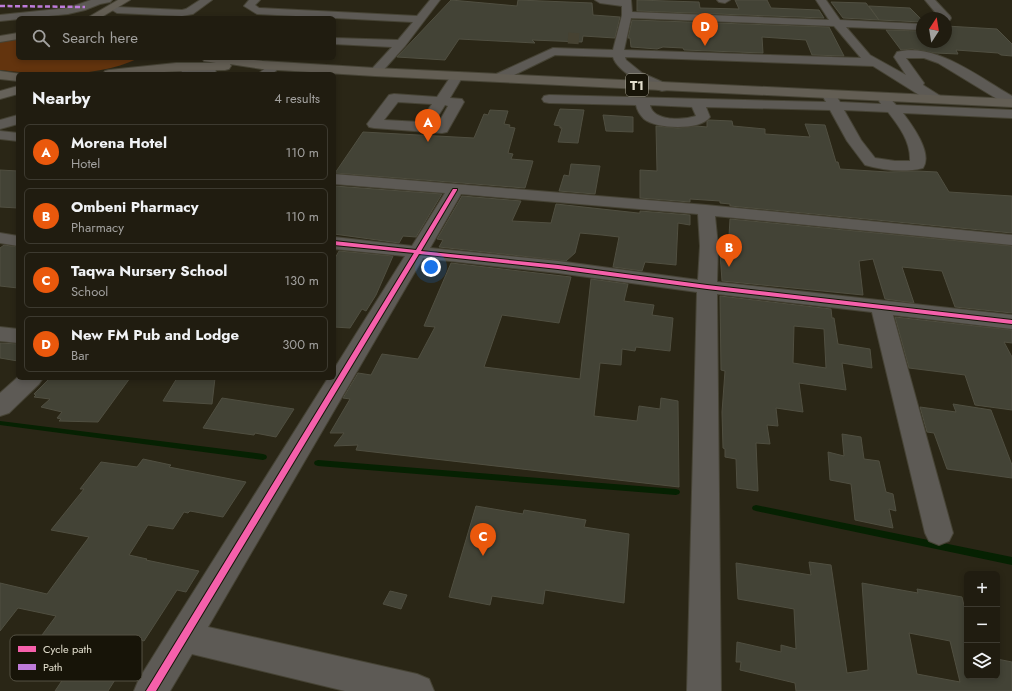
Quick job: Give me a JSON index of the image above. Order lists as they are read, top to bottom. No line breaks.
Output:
{"streets":{"highway":["T1"]},"legend":["Cycle path","Path"],"north":"top","page":{"pins":["D","A","B","C"],"search":"Search here","heading":["Nearby","4 results"],"list":[{"mark":"A","name":"Morena Hotel","note":"Hotel","value":"110 m"},{"mark":"B","name":"Ombeni Pharmacy","note":"Pharmacy","value":"110 m"},{"mark":"C","name":"Taqwa Nursery School","note":"School","value":"130 m"},{"mark":"D","name":"New FM Pub and Lodge","note":"Bar","value":"300 m"}],"map_buttons":["+","−"]}}
